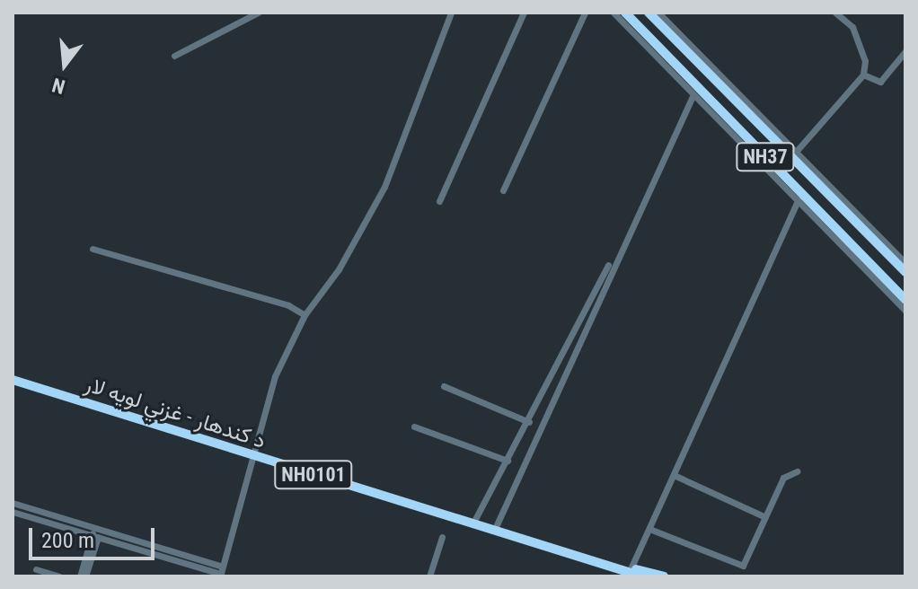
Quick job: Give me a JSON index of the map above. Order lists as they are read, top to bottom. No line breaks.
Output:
{"streets":{"highway":["NH37","د کندهار - غزني لويه لار","NH0101"]},"scale_bar":"200 m","north":"bottom"}
